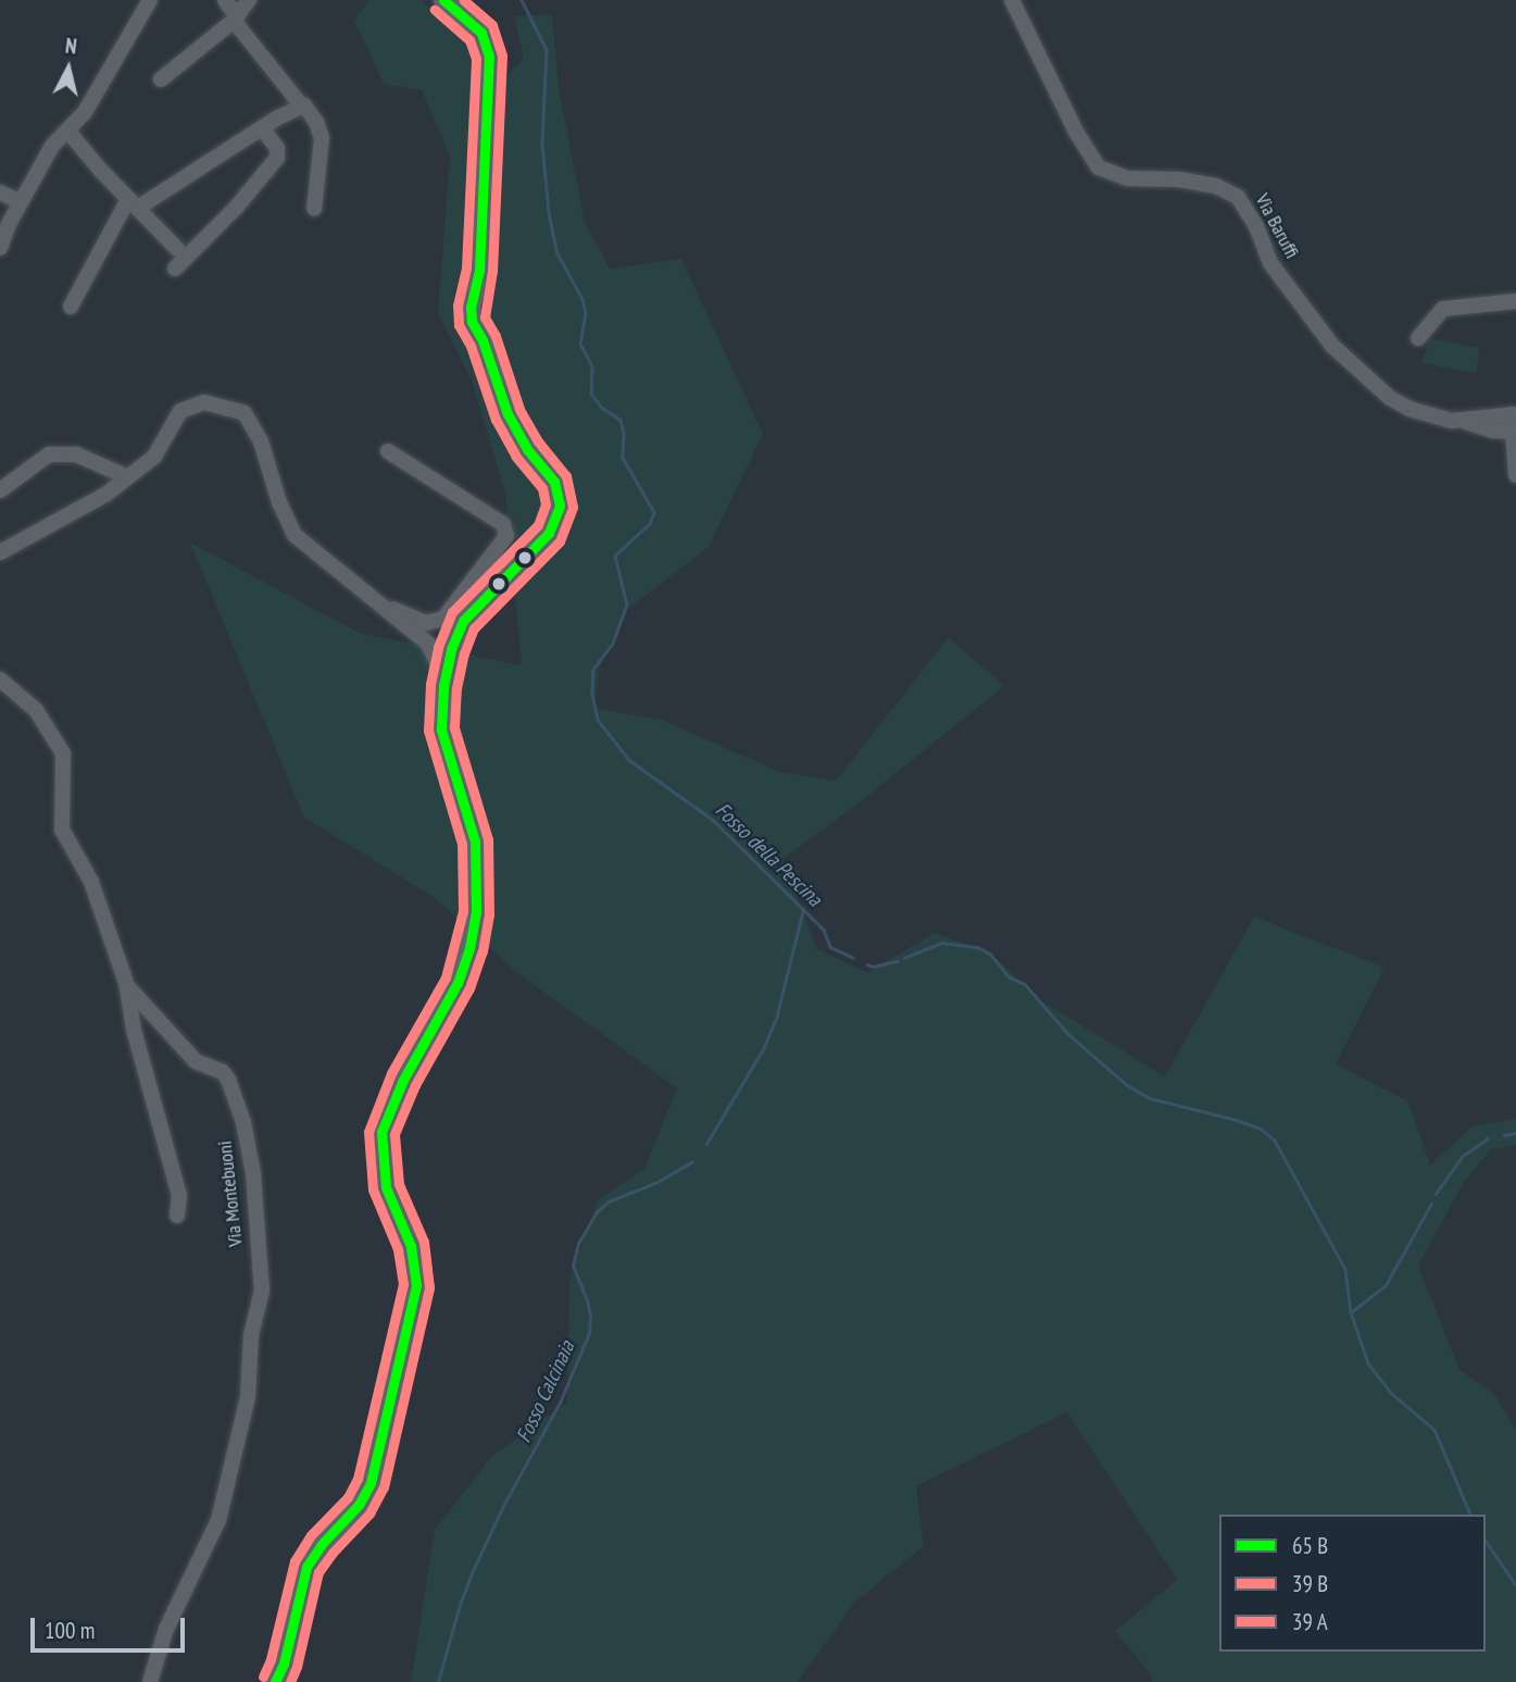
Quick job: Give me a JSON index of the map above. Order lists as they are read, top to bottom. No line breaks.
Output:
{"streets":{"street":["Via Baruffi","Via Montebuoni"]},"water":["Fosso della Pescina","Fosso Calcinaia"],"legend":["65 B","39 B","39 A"],"scale_bar":"100 m","north":"top"}
